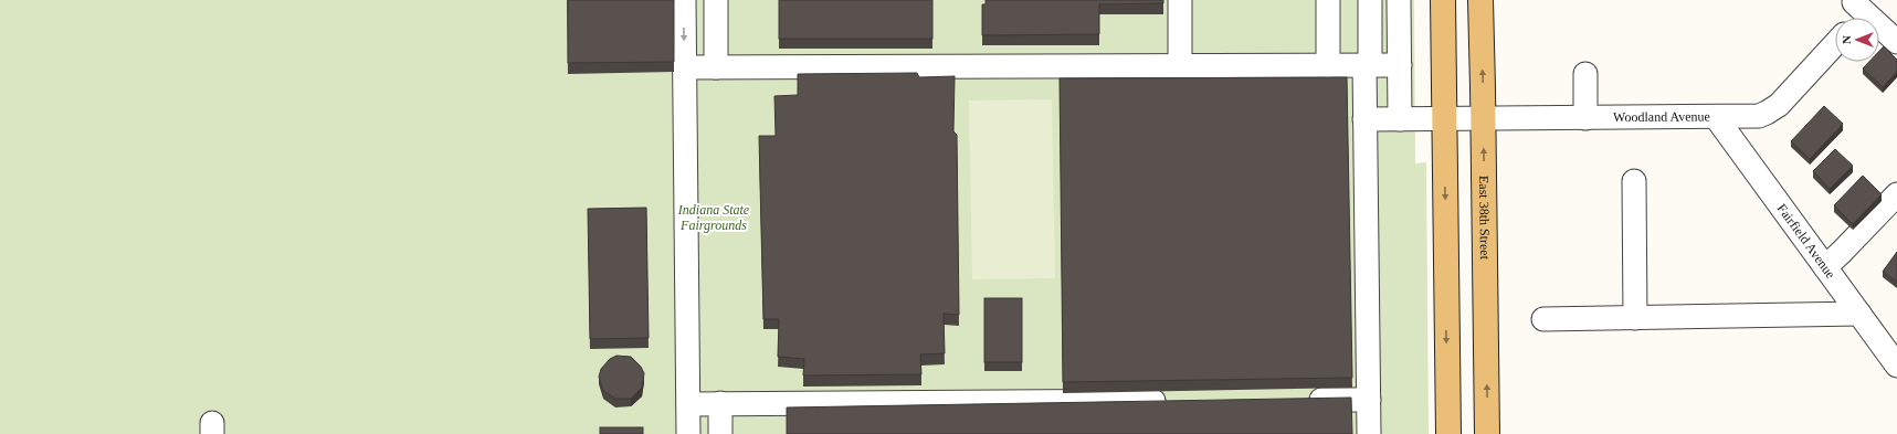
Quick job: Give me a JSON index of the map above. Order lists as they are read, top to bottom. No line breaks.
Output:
{"streets":{"main road":["East 38th Street"],"street":["Woodland Avenue","Fairfield Avenue"]},"crossings":[["Woodland Avenue","East 38th Street"],["Woodland Avenue","Fairfield Avenue"]],"parks":["Indiana State Fairgrounds"],"north":"left"}
